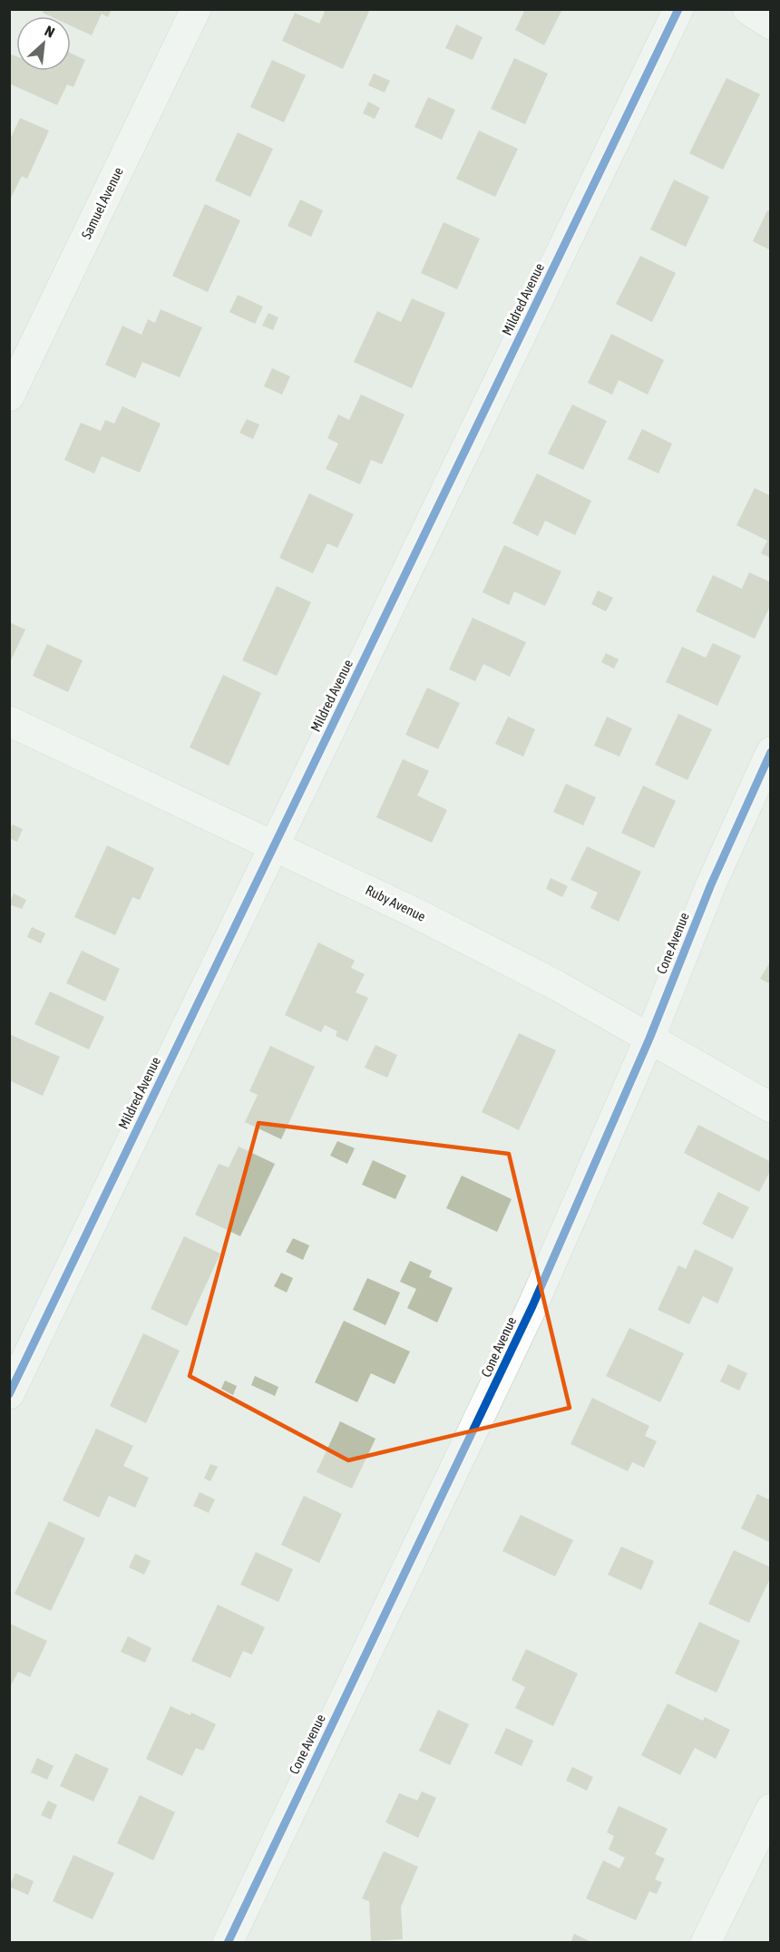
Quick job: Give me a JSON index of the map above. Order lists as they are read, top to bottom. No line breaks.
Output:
{"streets":{"street":["Samuel Avenue","Mildred Avenue","Ruby Avenue","Cone Avenue"]},"crossings":[["Mildred Avenue","Ruby Avenue"],["Ruby Avenue","Cone Avenue"]],"north":"top right"}
